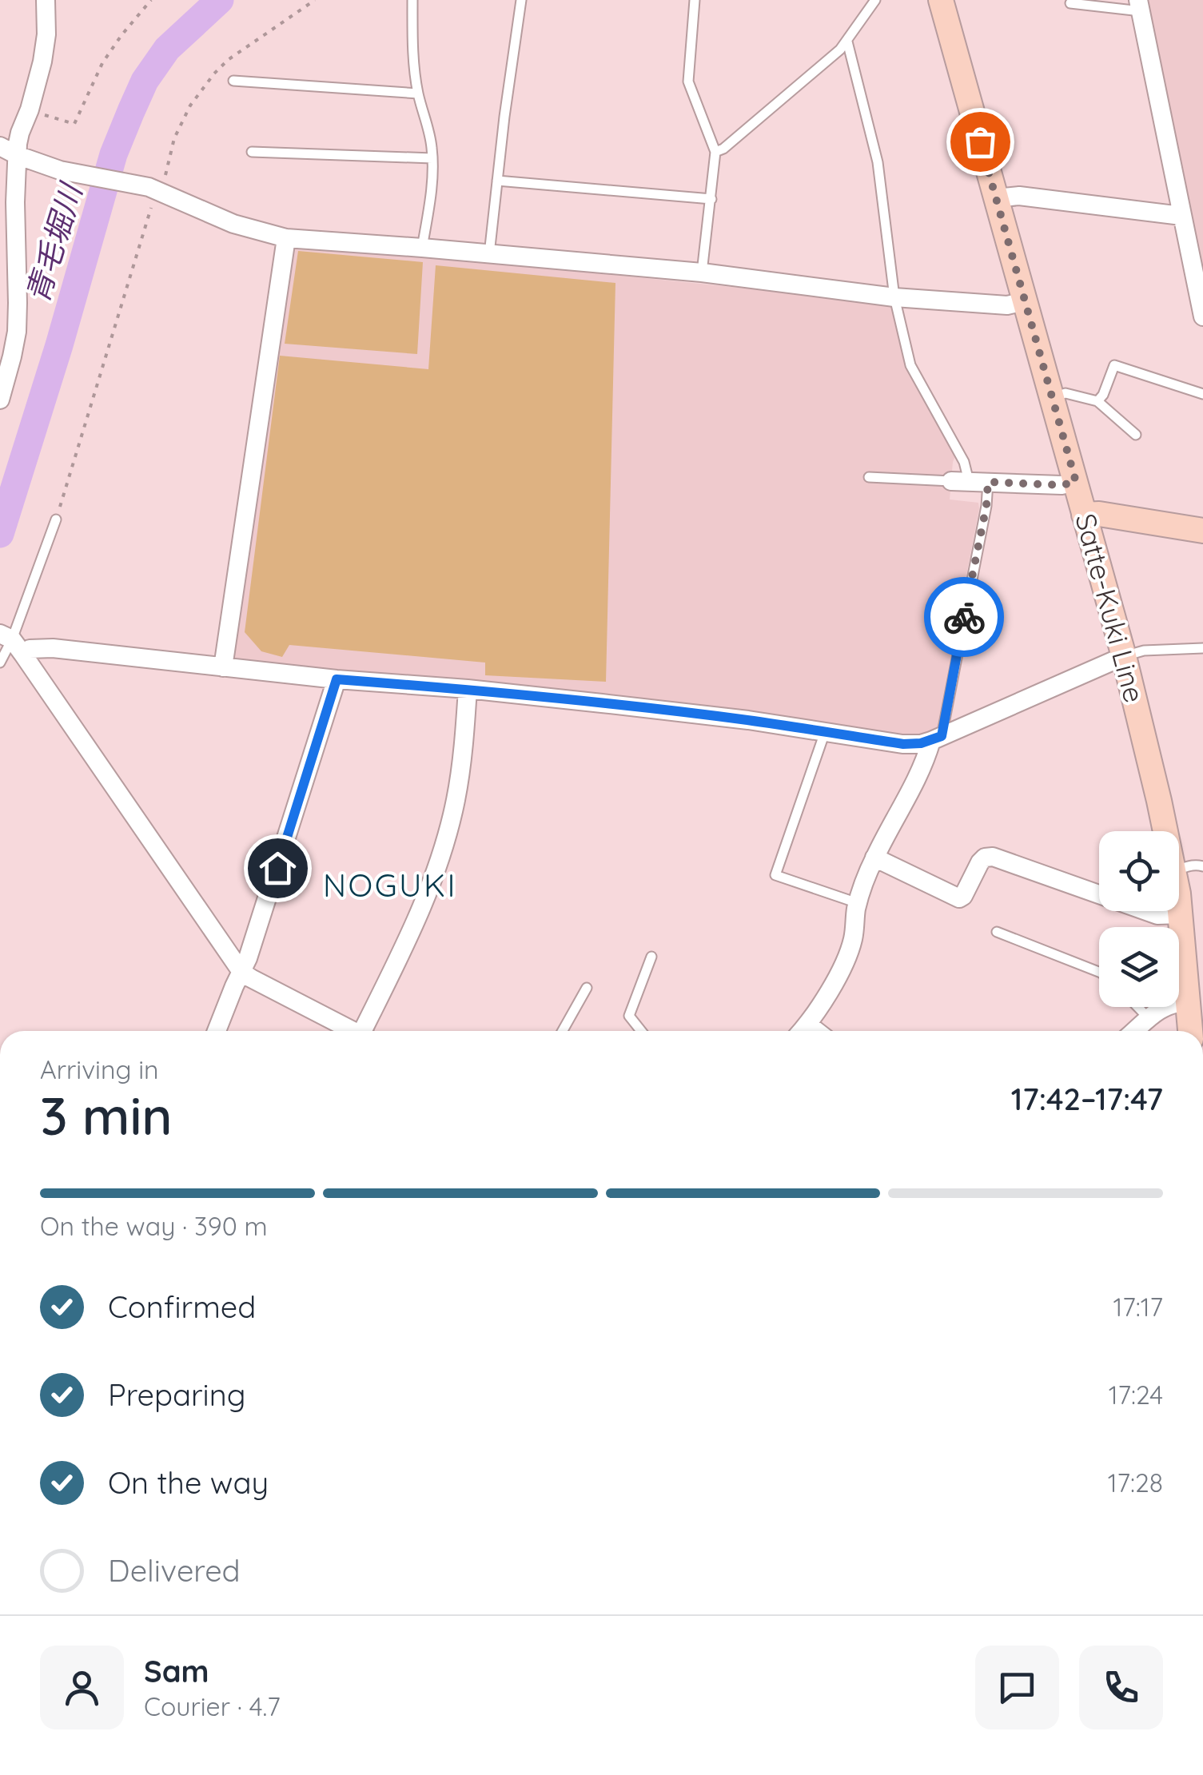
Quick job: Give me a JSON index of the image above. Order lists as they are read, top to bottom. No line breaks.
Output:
{"streets":{"main road":["Satte-Kuki Line"]},"districts":["NOGUKI"],"water":["青毛堀川"],"page":{"heading":["3 min","Arriving in","17:42–17:47"],"panel":["Sam","Courier · 4.7"],"bar":"On the way · 390 m","list":[["Confirmed","17:17"],["Preparing","17:24"],["On the way","17:28"],"Delivered"]}}
